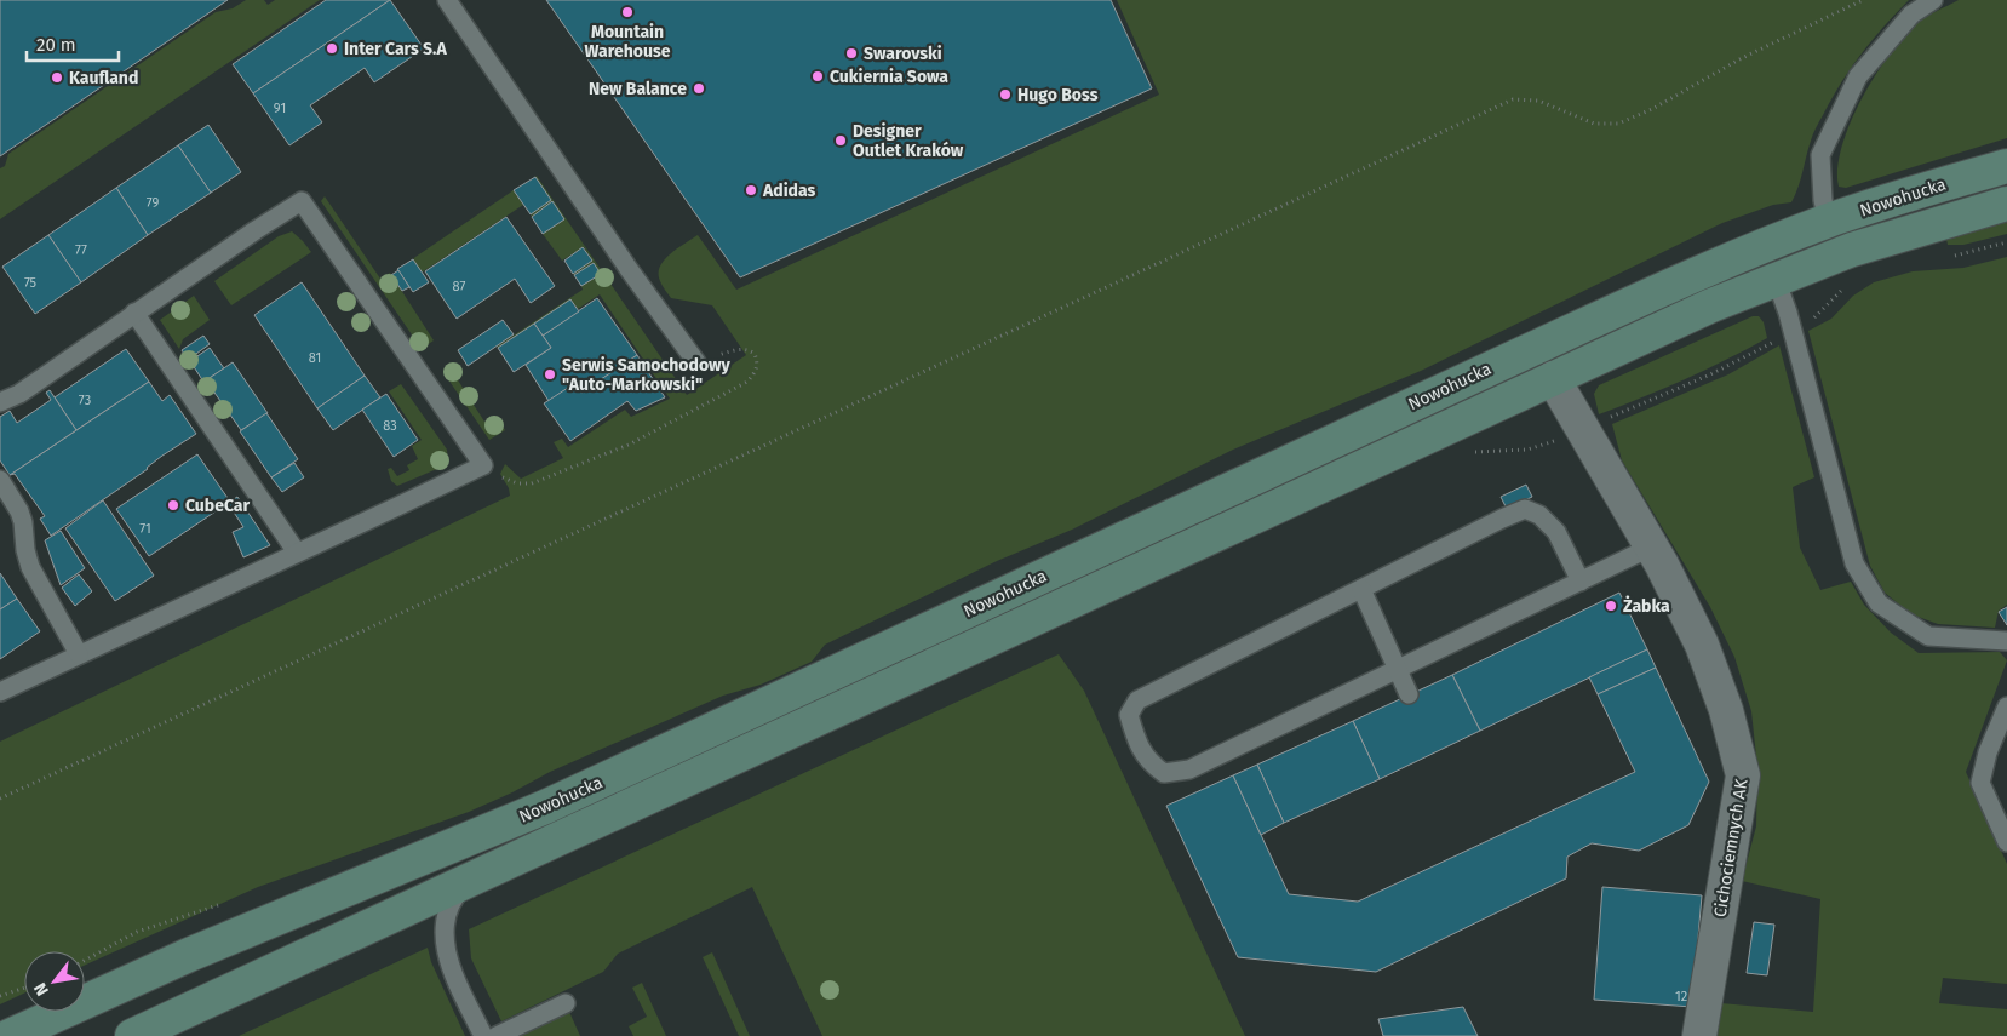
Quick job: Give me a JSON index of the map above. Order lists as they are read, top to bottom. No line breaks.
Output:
{"streets":{"main road":["Nowohucka"],"street":["Cichociemnych AK"]},"crossings":[["Nowohucka","Cichociemnych AK"]],"places":["Mountain Warehouse","Inter Cars S.A","Swarovski","Cukiernia Sowa","Kaufland","New Balance","Hugo Boss","Designer Outlet Kraków","Adidas","Serwis Samochodowy \"Auto-Markowski\"","CubeCar","Żabka"],"house_numbers":["91","79","77","75","87","81","73","83","71","12"],"scale_bar":"20 m","north":"bottom left"}
